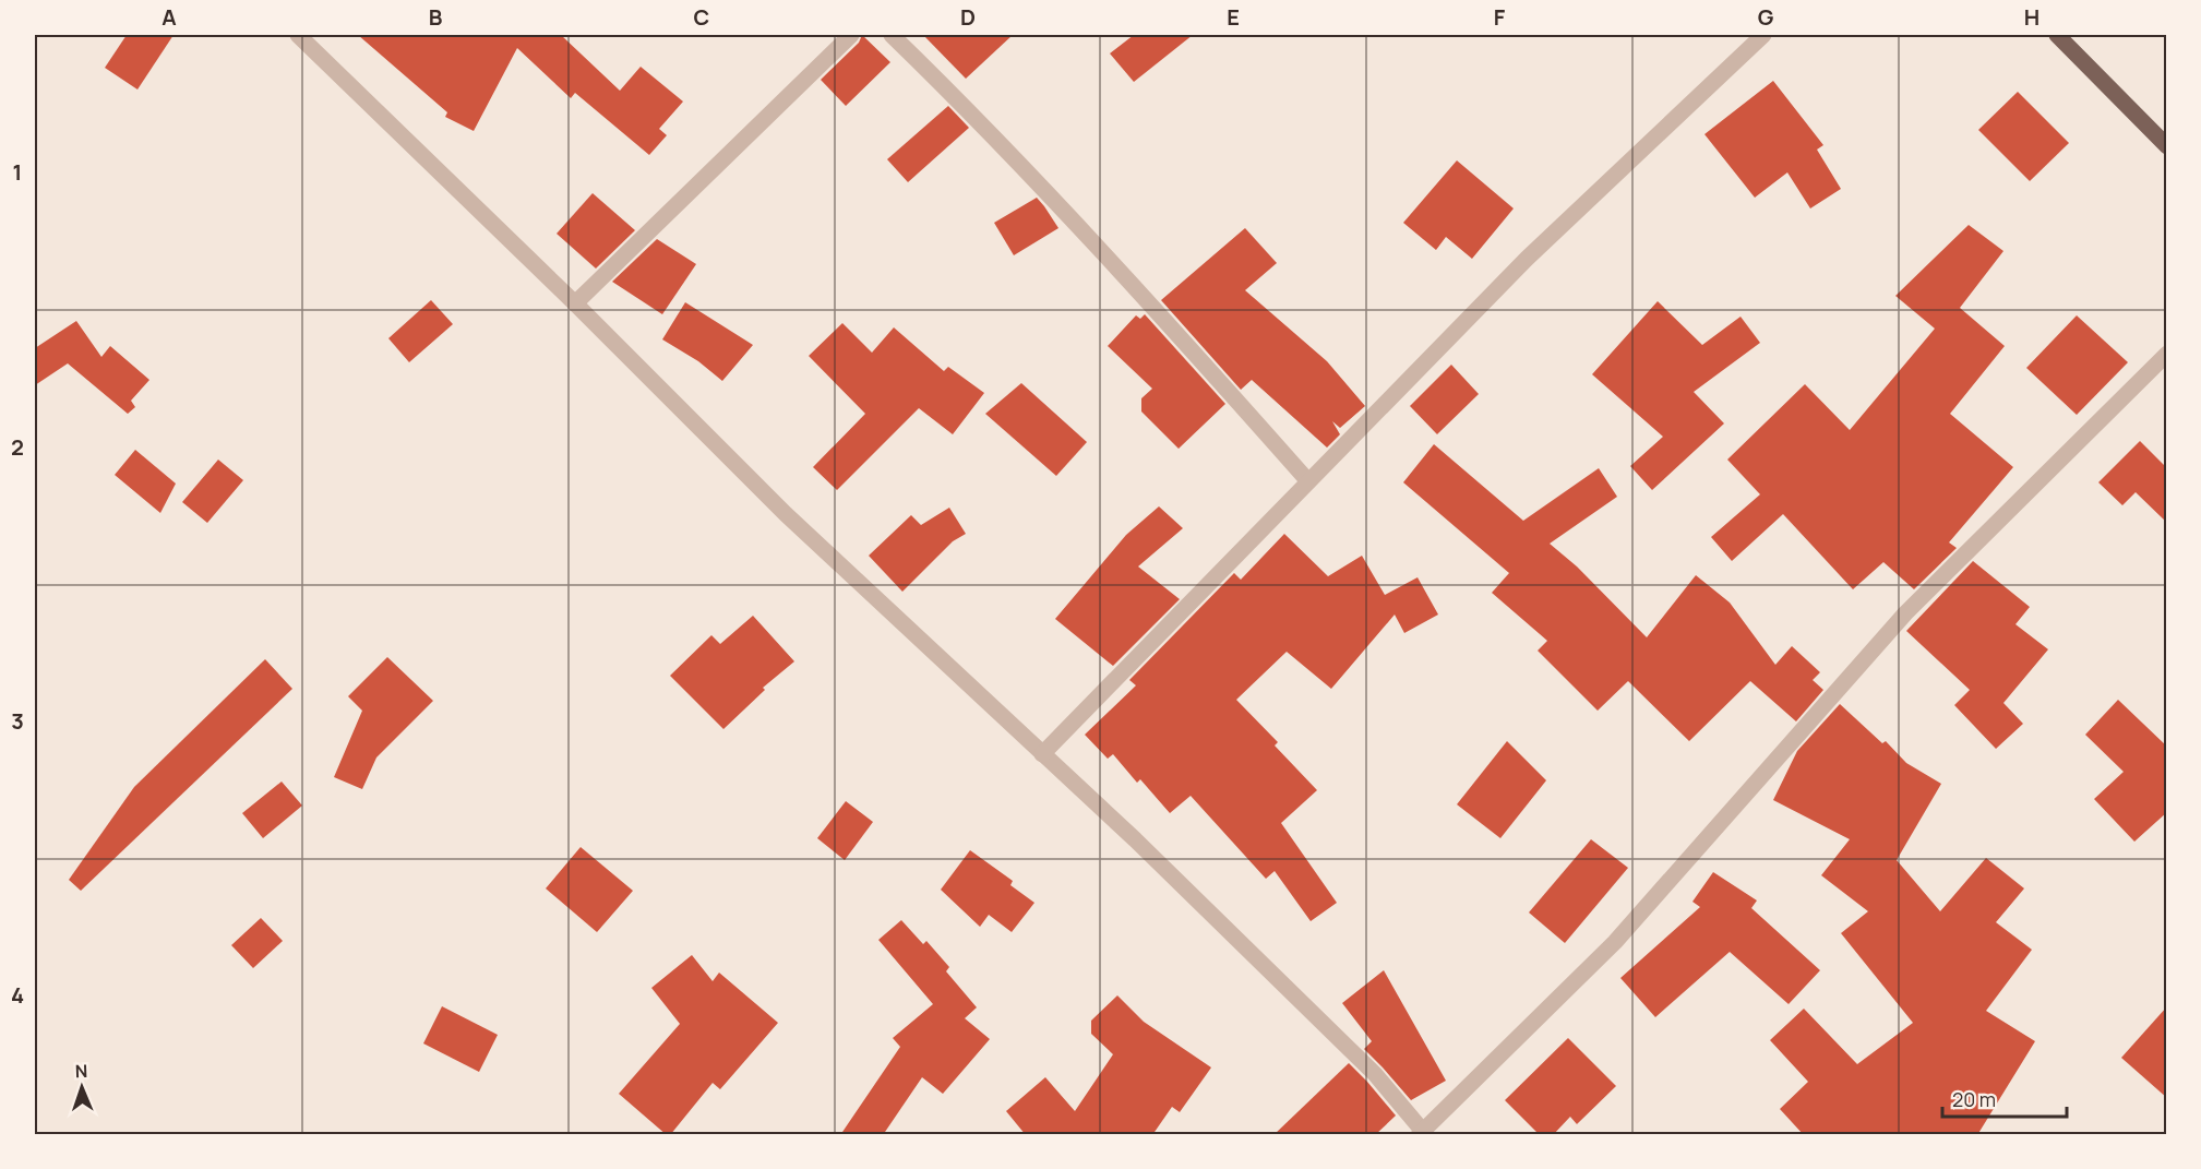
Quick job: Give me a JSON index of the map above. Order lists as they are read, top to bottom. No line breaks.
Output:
{"scale_bar":"20 m","north":"top","grid":{"columns":["A","B","C","D","E","F","G","H"],"rows":["1","2","3","4"]}}
